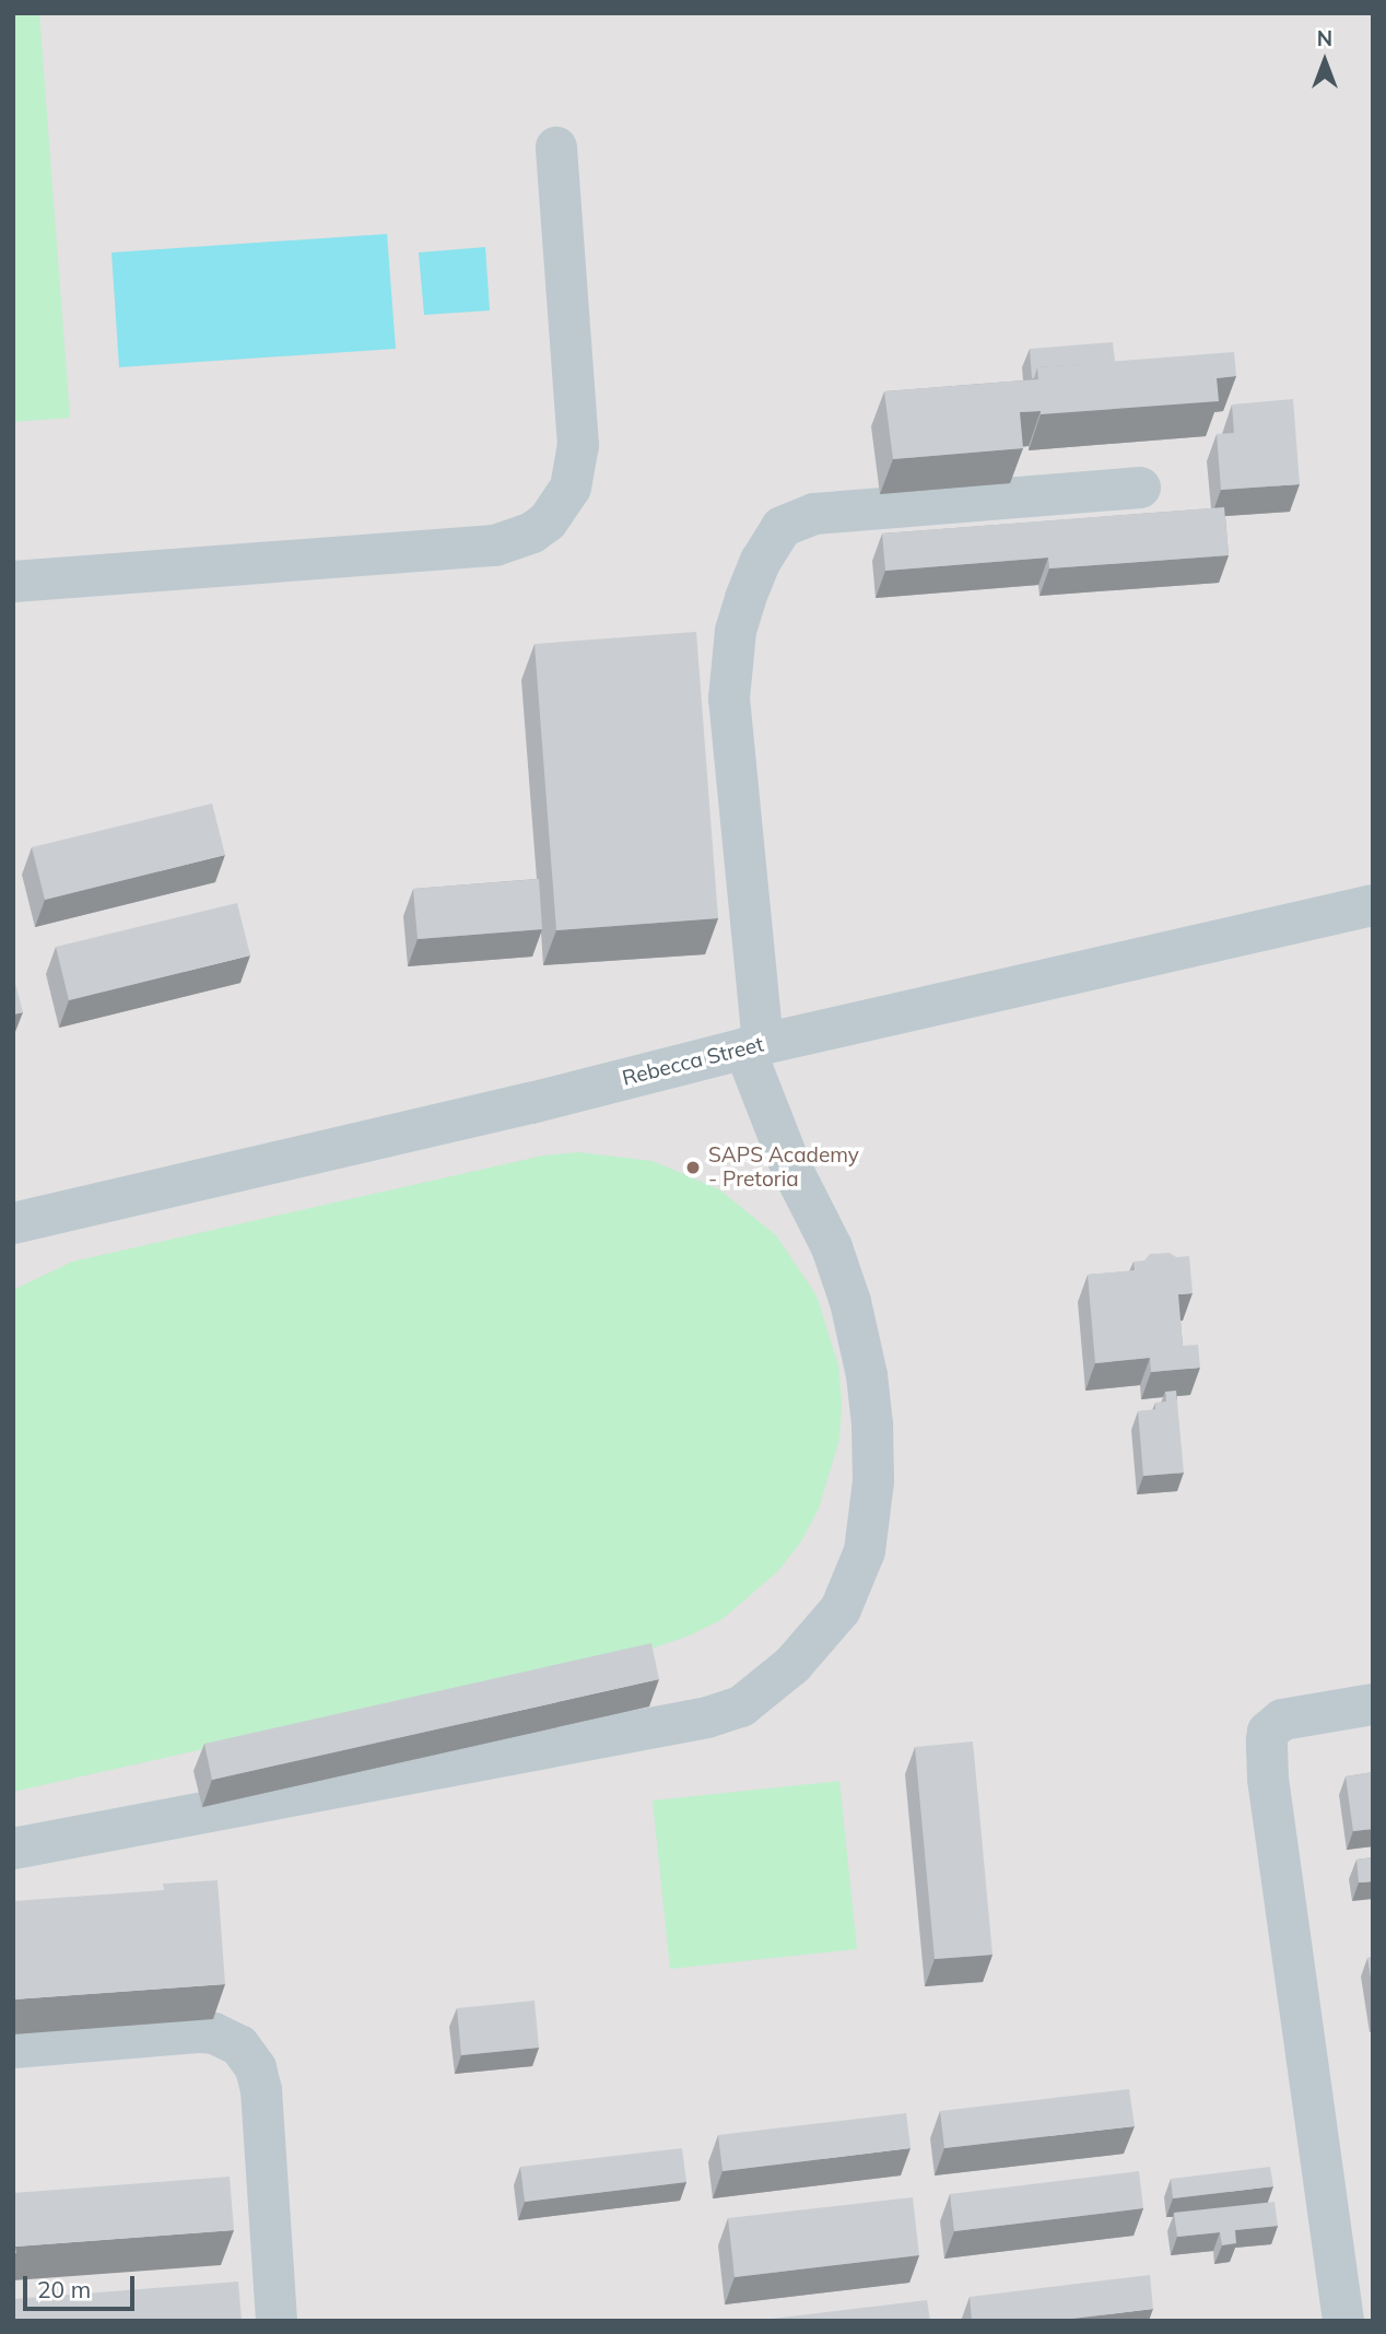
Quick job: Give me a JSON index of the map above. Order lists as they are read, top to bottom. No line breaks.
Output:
{"streets":{"street":["Rebecca Street"]},"places":["SAPS Academy - Pretoria"],"scale_bar":"20 m","north":"top"}
